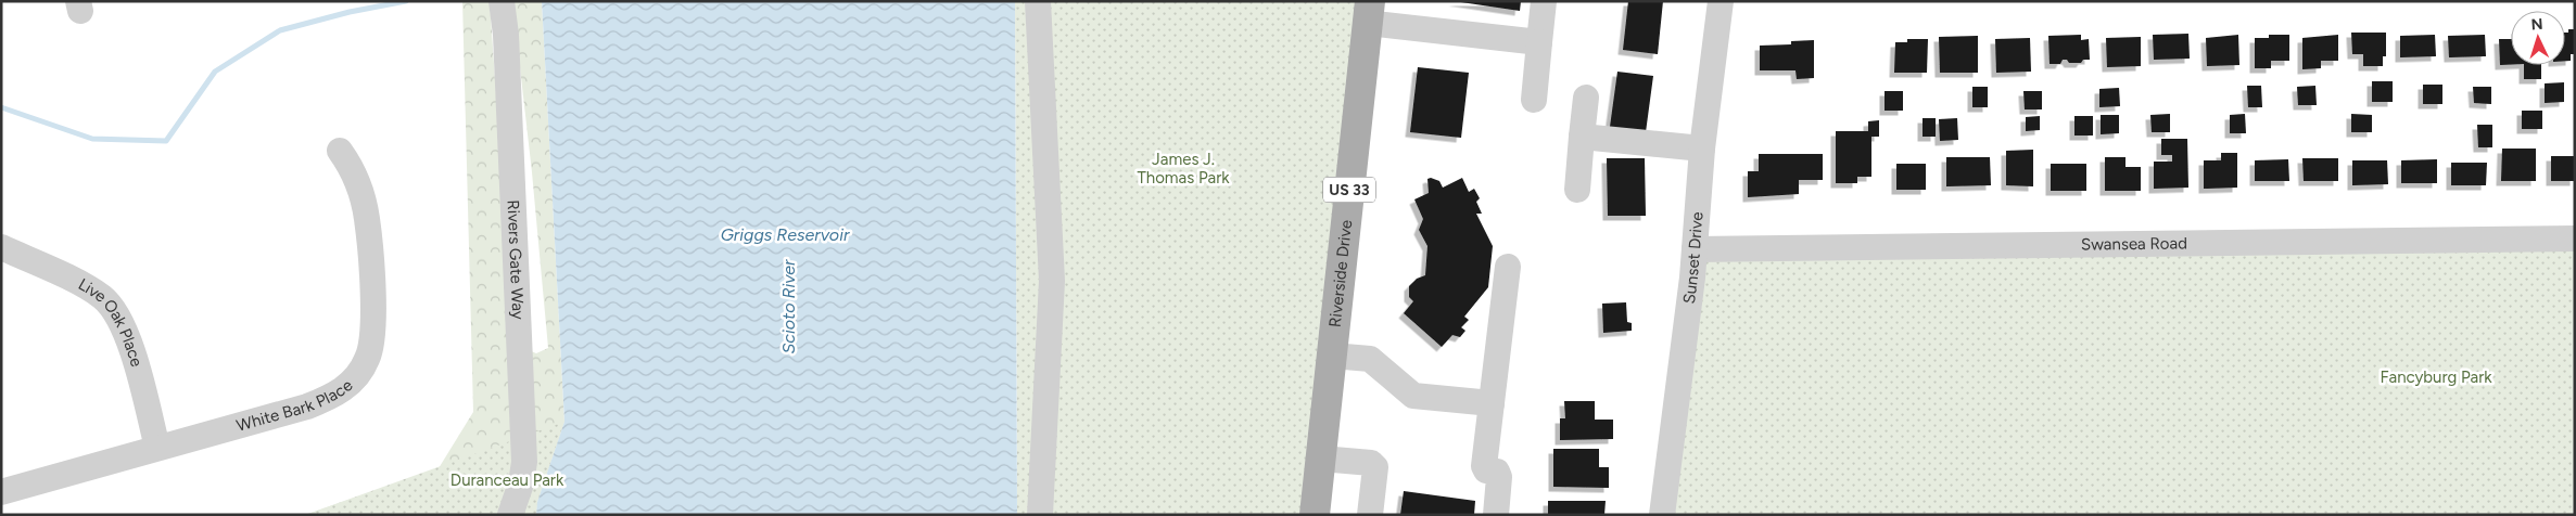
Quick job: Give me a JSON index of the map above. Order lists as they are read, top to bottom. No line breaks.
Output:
{"streets":{"main road":["US 33","Riverside Drive"],"street":["Swansea Road","Sunset Drive","Rivers Gate Way","Live Oak Place","White Bark Place"]},"crossings":[["Swansea Road","Sunset Drive"],["Live Oak Place","White Bark Place"]],"water":["Griggs Reservoir","Scioto River"],"parks":["James J. Thomas Park","Fancyburg Park","Duranceau Park"],"north":"top"}
